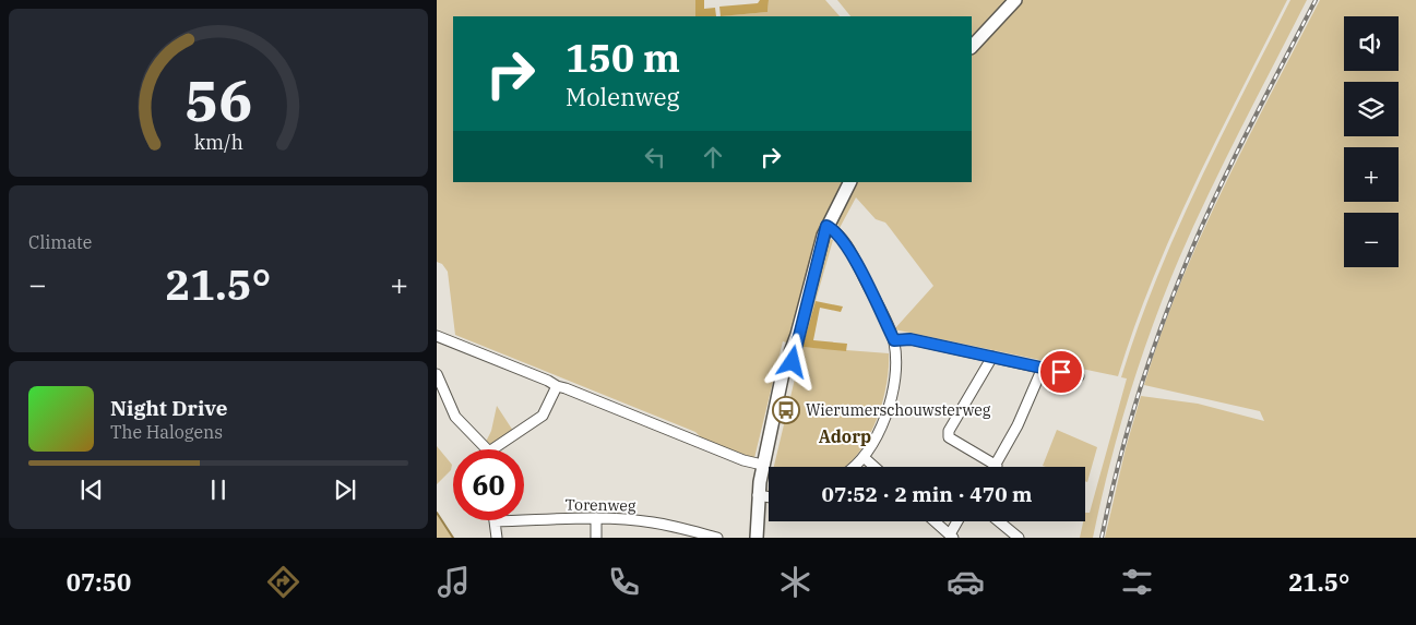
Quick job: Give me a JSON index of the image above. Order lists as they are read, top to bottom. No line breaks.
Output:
{"streets":{"street":["Torenweg"]},"districts":["Adorp"],"places":{"bus stop":["Wierumerschouwsterweg"]},"page":{"map_buttons":["+","−"],"turn":["150 m","Molenweg"],"tile":"Climate","heat":["−","21.5°","+"],"song":["Night Drive","The Halogens"],"limit":"60","trip":"07:52 · 2 min · 470 m","tabs":["07:50","21.5°"],"gauge":["56","km/h"]}}
